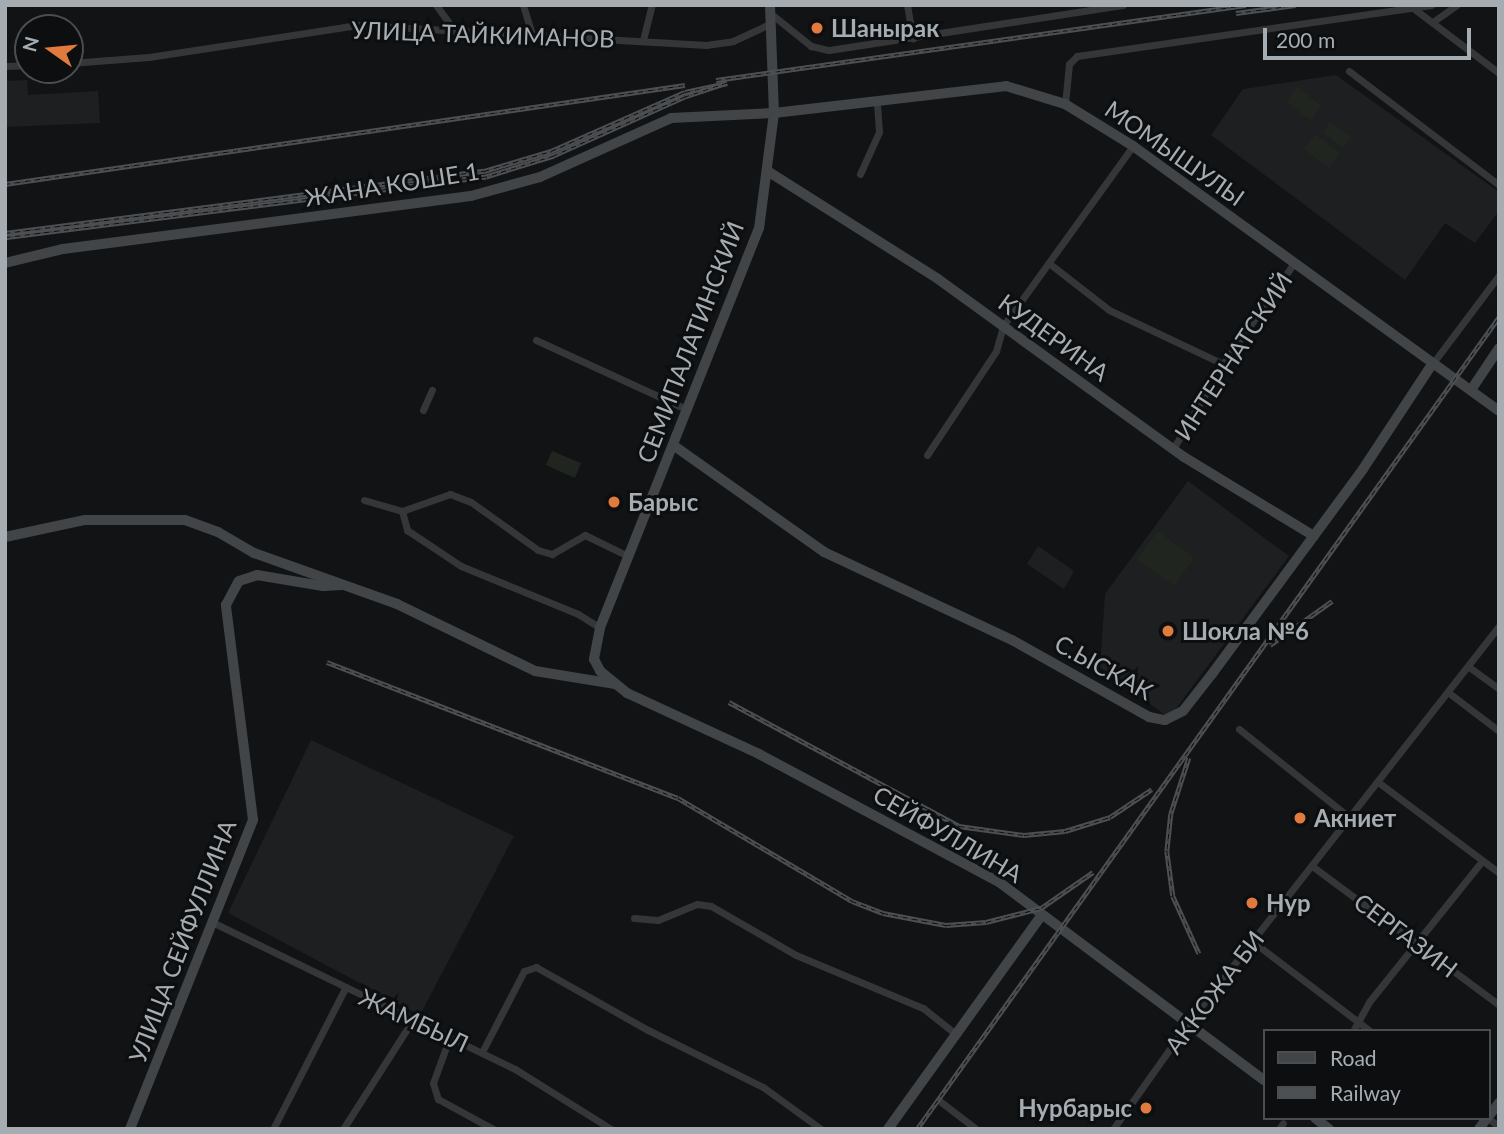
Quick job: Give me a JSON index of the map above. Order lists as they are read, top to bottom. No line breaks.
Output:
{"streets":{"street":["УЛИЦА ТАЙКИМАНОВ","МОМЫШУЛЫ","ЖАНА КОШЕ 1","КУДЕРИНА","СЕМИПАЛАТИНСКИЙ","ИНТЕРНАТСКИЙ","С.ЫСКАК","СЕЙФУЛЛИНА","СЕРГАЗИН","УЛИЦА СЕЙФУЛЛИНА","АККОЖА БИ","ЖАМБЫЛ"]},"crossings":[["УЛИЦА ТАЙКИМАНОВ","СЕМИПАЛАТИНСКИЙ"],["МОМЫШУЛЫ","ЖАНА КОШЕ 1"],["МОМЫШУЛЫ","СЕМИПАЛАТИНСКИЙ"],["МОМЫШУЛЫ","ИНТЕРНАТСКИЙ"],["МОМЫШУЛЫ","С.ЫСКАК"],["ЖАНА КОШЕ 1","СЕМИПАЛАТИНСКИЙ"],["КУДЕРИНА","СЕМИПАЛАТИНСКИЙ"],["КУДЕРИНА","ИНТЕРНАТСКИЙ"],["КУДЕРИНА","С.ЫСКАК"],["СЕМИПАЛАТИНСКИЙ","С.ЫСКАК"],["СЕМИПАЛАТИНСКИЙ","СЕЙФУЛЛИНА"],["СЕЙФУЛЛИНА","УЛИЦА СЕЙФУЛЛИНА"],["СЕЙФУЛЛИНА","АККОЖА БИ"],["СЕРГАЗИН","АККОЖА БИ"],["УЛИЦА СЕЙФУЛЛИНА","ЖАМБЫЛ"]],"places":["Шанырак","Барыс","Шокла №6","Акниет","Нур","Нурбарыс"],"legend":["Road","Railway"],"scale_bar":"200 m","north":"left"}
